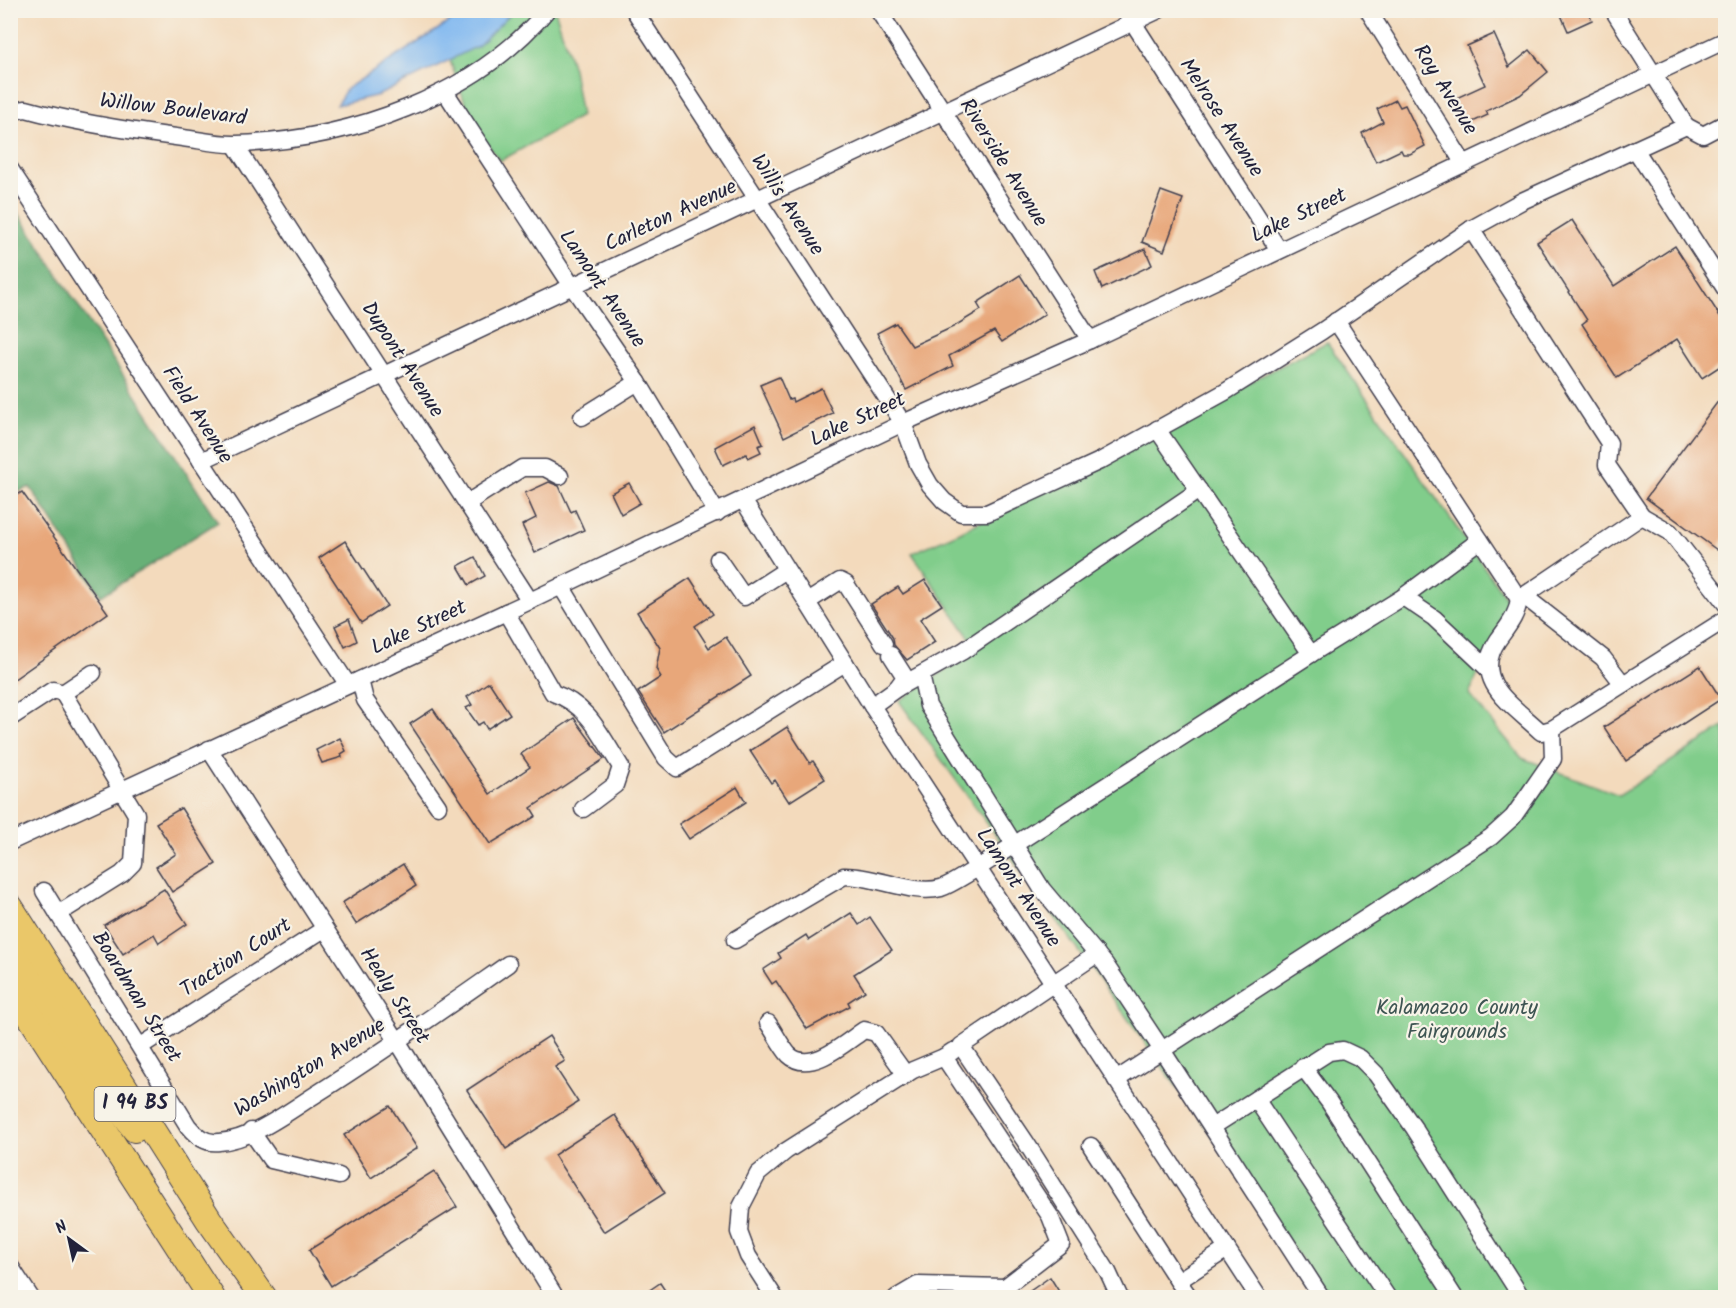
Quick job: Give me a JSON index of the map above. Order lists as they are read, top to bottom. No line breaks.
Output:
{"streets":{"highway":["I 94 BS"],"street":["Roy Avenue","Willow Boulevard","Melrose Avenue","Riverside Avenue","Willis Avenue","Carleton Avenue","Lake Street","Lamont Avenue","Dupont Avenue","Field Avenue","Traction Court","Healy Street","Boardman Street","Washington Avenue"]},"crossings":[["Roy Avenue","Lake Street"],["Willow Boulevard","Lamont Avenue"],["Willow Boulevard","Dupont Avenue"],["Melrose Avenue","Carleton Avenue"],["Melrose Avenue","Lake Street"],["Riverside Avenue","Carleton Avenue"],["Riverside Avenue","Lake Street"],["Willis Avenue","Carleton Avenue"],["Willis Avenue","Lake Street"],["Carleton Avenue","Lamont Avenue"],["Carleton Avenue","Dupont Avenue"],["Carleton Avenue","Field Avenue"],["Lake Street","Lamont Avenue"],["Lake Street","Dupont Avenue"],["Lake Street","Field Avenue"],["Lake Street","Healy Street"],["Traction Court","Healy Street"],["Traction Court","Boardman Street"],["Healy Street","Washington Avenue"],["Boardman Street","Washington Avenue"]],"parks":["Kalamazoo County Fairgrounds"],"north":"top left"}
